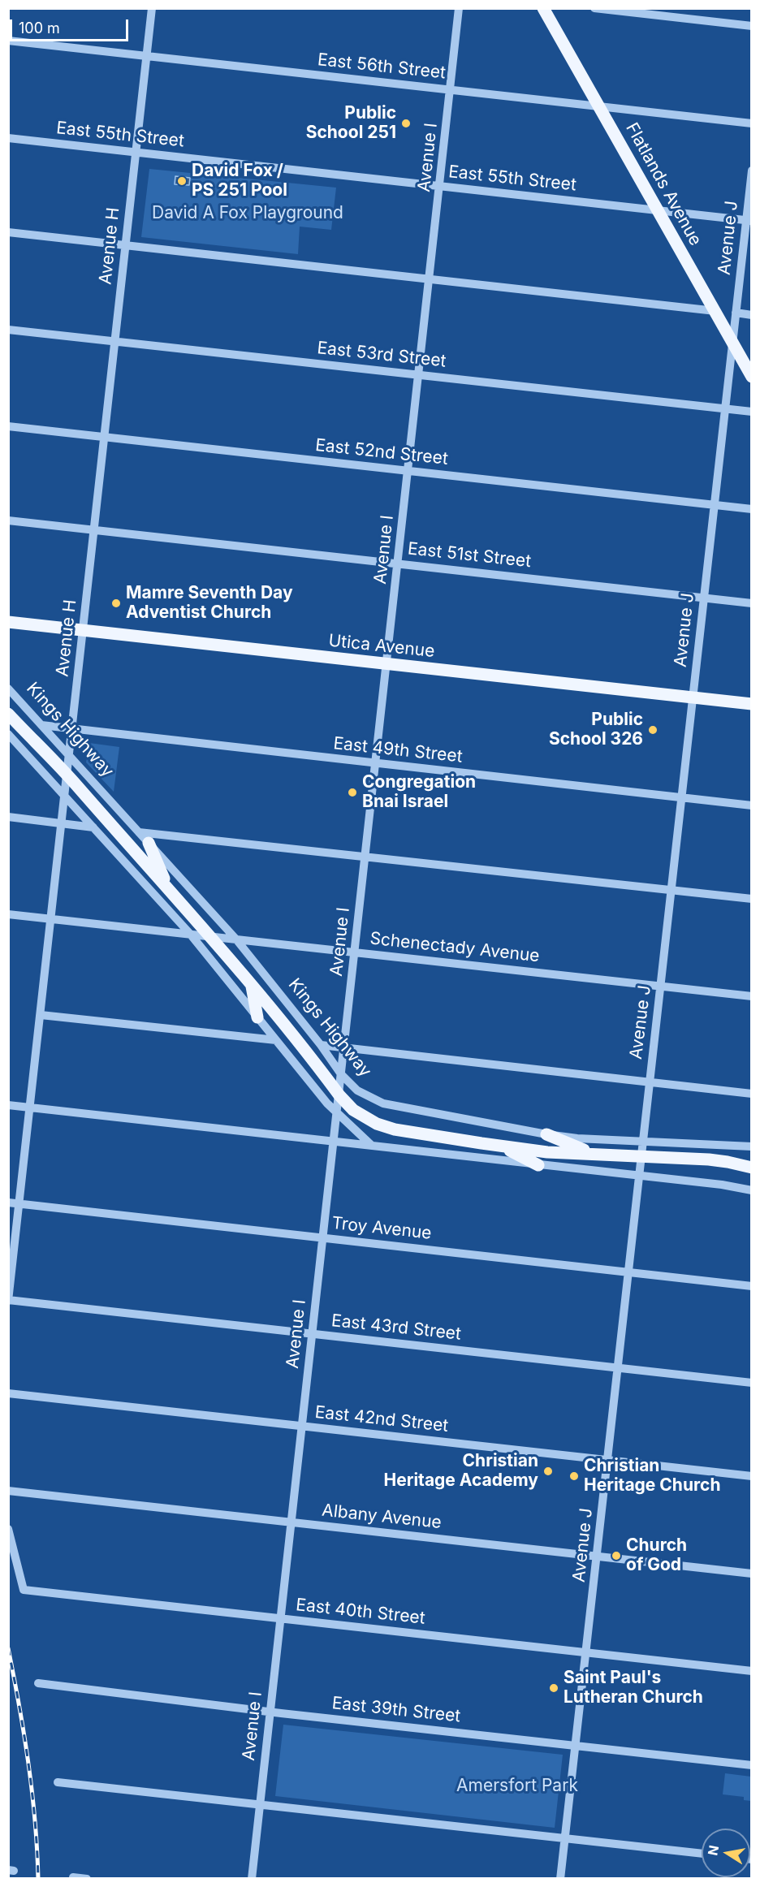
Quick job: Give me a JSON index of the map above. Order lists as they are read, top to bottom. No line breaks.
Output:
{"streets":{"main road":["Flatlands Avenue","Utica Avenue","Kings Highway"],"street":["East 56th Street","East 55th Street","Avenue I","Avenue J","Avenue H","East 53rd Street","East 52nd Street","East 51st Street","East 49th Street","Schenectady Avenue","Troy Avenue","East 43rd Street","East 42nd Street","Albany Avenue","East 40th Street","East 39th Street"]},"crossings":[["East 56th Street","Avenue I"],["East 56th Street","Flatlands Avenue"],["East 56th Street","Avenue H"],["East 55th Street","Avenue I"],["East 55th Street","Flatlands Avenue"],["East 55th Street","Avenue J"],["East 55th Street","Avenue H"],["Avenue I","East 53rd Street"],["Avenue I","East 52nd Street"],["Avenue I","East 51st Street"],["Avenue I","Utica Avenue"],["Avenue I","Kings Highway"],["Avenue I","East 49th Street"],["Avenue I","Schenectady Avenue"],["Avenue I","Troy Avenue"],["Avenue I","East 43rd Street"],["Avenue I","East 42nd Street"],["Avenue I","Albany Avenue"],["Avenue I","East 40th Street"],["Avenue I","East 39th Street"],["Flatlands Avenue","Avenue J"],["Avenue J","East 53rd Street"],["Avenue J","East 52nd Street"],["Avenue J","East 51st Street"],["Avenue J","Utica Avenue"],["Avenue J","Kings Highway"],["Avenue J","East 49th Street"],["Avenue J","Schenectady Avenue"],["Avenue J","Troy Avenue"],["Avenue J","East 43rd Street"],["Avenue J","East 42nd Street"],["Avenue J","Albany Avenue"],["Avenue J","East 40th Street"],["Avenue J","East 39th Street"],["Avenue H","East 53rd Street"],["Avenue H","East 52nd Street"],["Avenue H","East 51st Street"],["Avenue H","Utica Avenue"],["Avenue H","Kings Highway"],["Avenue H","East 49th Street"],["Avenue H","Schenectady Avenue"],["Avenue H","Troy Avenue"],["Avenue H","East 43rd Street"],["Kings Highway","East 49th Street"],["Kings Highway","Schenectady Avenue"]],"parks":["David A Fox Playground","Amersfort Park"],"places":["Public School 251","David Fox / PS 251 Pool","Mamre Seventh Day Adventist Church","Public School 326","Congregation Bnai Israel","Christian Heritage Academy","Christian Heritage Church","Church of God","Saint Paul's Lutheran Church"],"scale_bar":"100 m","north":"left"}
